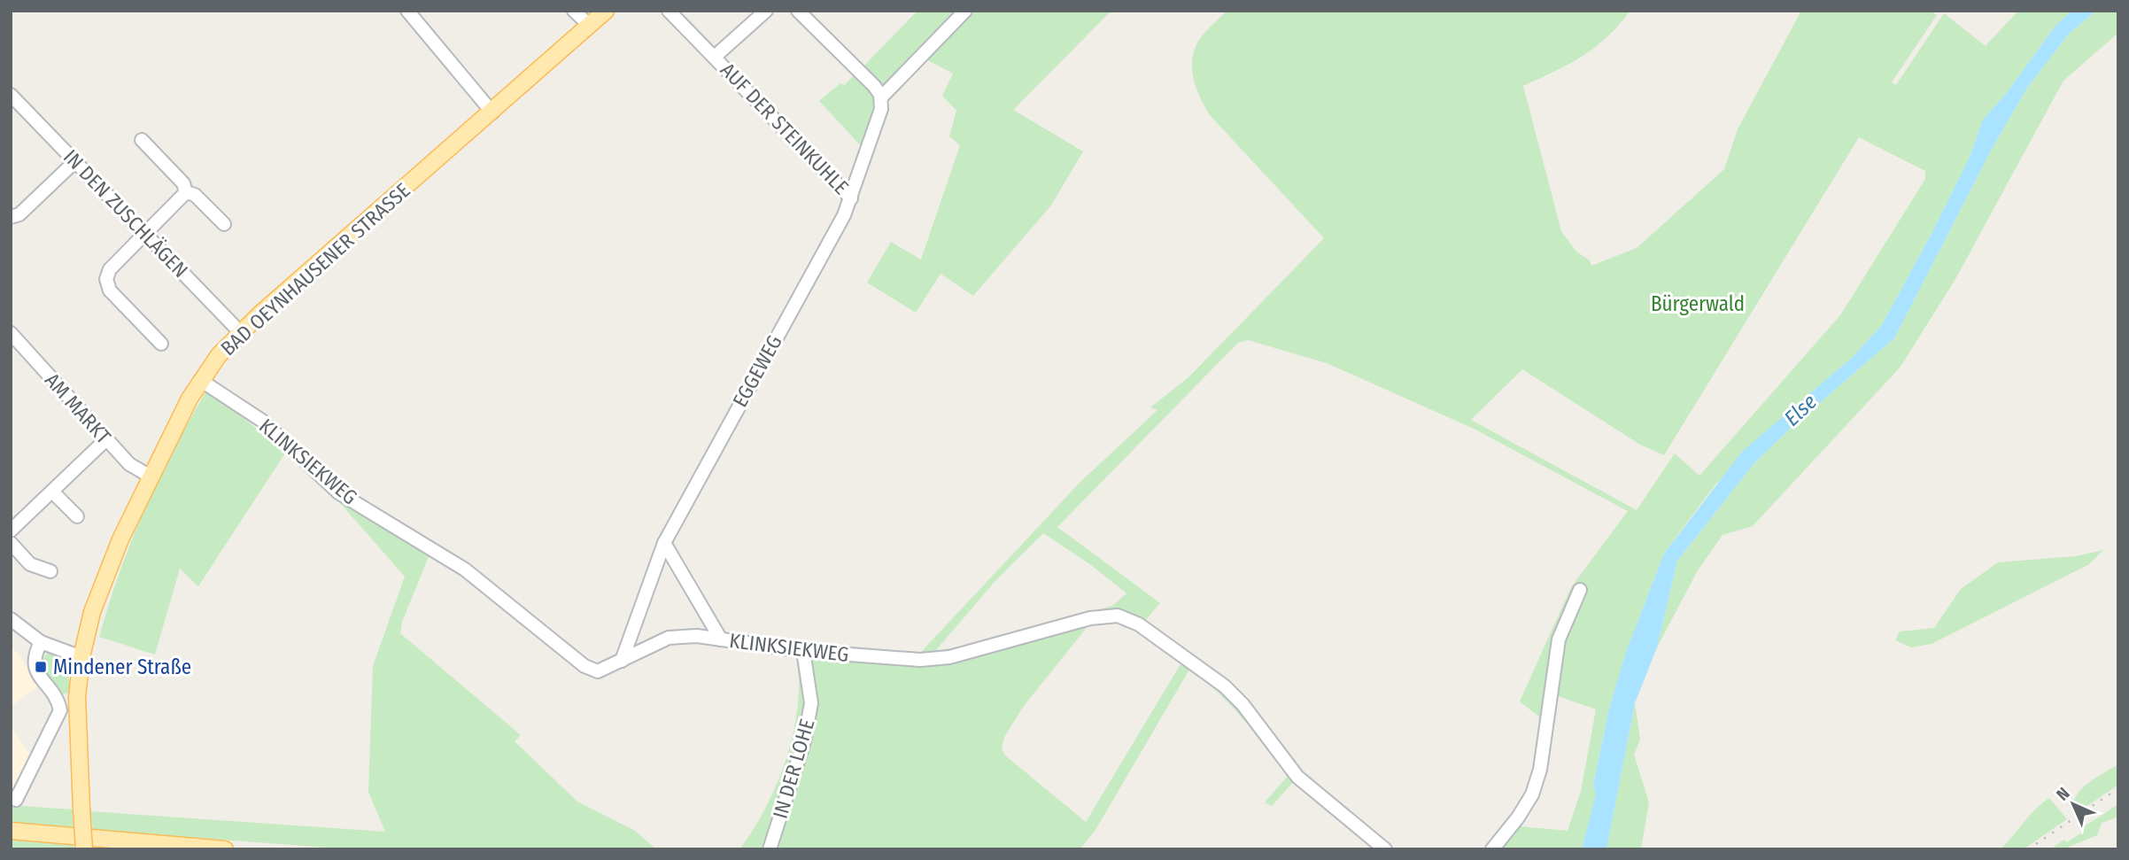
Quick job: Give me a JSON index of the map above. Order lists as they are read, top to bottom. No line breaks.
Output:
{"streets":{"main road":["BAD OEYNHAUSENER STRASSE"],"street":["AUF DER STEINKUHLE","IN DEN ZUSCHLÄGEN","EGGEWEG","AM MARKT","KLINKSIEKWEG","IN DER LOHE"]},"crossings":[["AUF DER STEINKUHLE","EGGEWEG"],["IN DEN ZUSCHLÄGEN","BAD OEYNHAUSENER STRASSE"],["BAD OEYNHAUSENER STRASSE","AM MARKT"],["BAD OEYNHAUSENER STRASSE","KLINKSIEKWEG"],["EGGEWEG","KLINKSIEKWEG"],["KLINKSIEKWEG","IN DER LOHE"]],"water":["Else"],"parks":["Bürgerwald"],"places":{"transit":["Mindener Straße"]},"north":"top left"}
